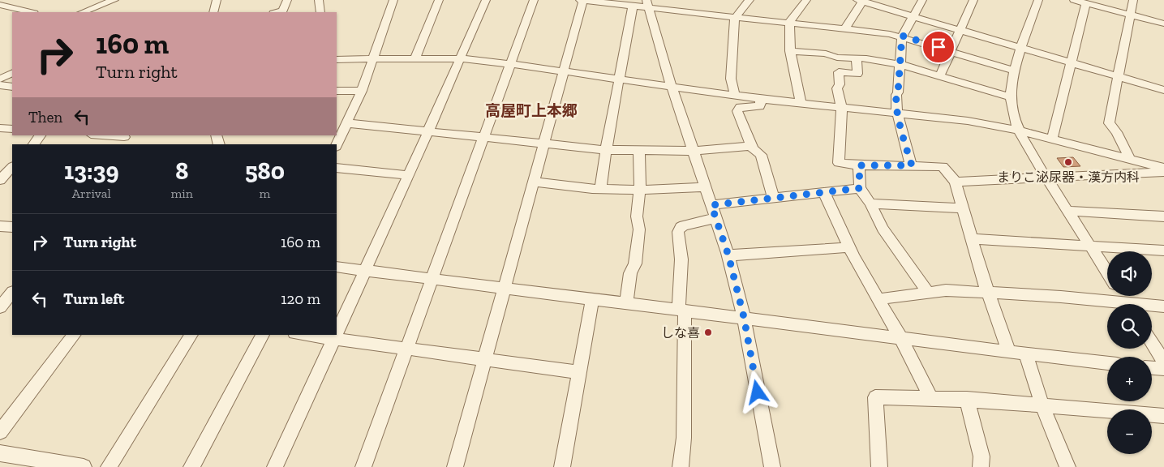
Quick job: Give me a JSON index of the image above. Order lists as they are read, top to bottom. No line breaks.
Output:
{"districts":["高屋町上本郷"],"places":["まりこ泌尿器・漢方内科","しな喜"],"page":{"turn":["160 m","Turn right"],"then":"Then","eta":["13:39","Arrival","8","min","580","m"],"list":[{"name":"Turn right","value":"160 m"},{"name":"Turn left","value":"120 m"}],"map_buttons":["+","−"]}}
